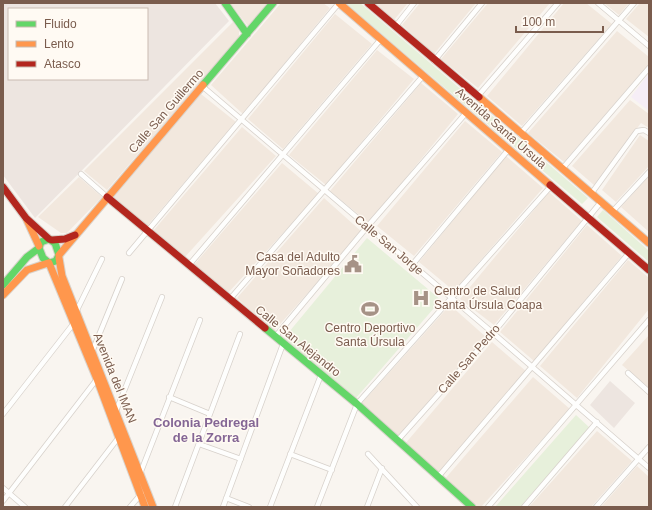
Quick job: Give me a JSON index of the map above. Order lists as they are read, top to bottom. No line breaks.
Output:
{"streets":{"street":["Calle San Guillermo","Avenida Santa Úrsula","Calle San Jorge","Calle San Alejandro","Calle San Pedro","Avenida del IMAN"]},"crossings":[["Calle San Guillermo","Calle San Jorge"],["Calle San Guillermo","Calle San Alejandro"],["Calle San Guillermo","Avenida del IMAN"],["Avenida Santa Úrsula","Calle San Pedro"],["Calle San Jorge","Calle San Pedro"],["Calle San Alejandro","Calle San Pedro"]],"districts":["Colonia Pedregal de la Zorra"],"places":{"public building":["Casa del Adulto Mayor Soñadores"],"hospital":["Centro de Salud Santa Úrsula Coapa"],"sports":["Centro Deportivo Santa Úrsula"]},"legend":["Fluido","Lento","Atasco"],"scale_bar":"100 m"}
